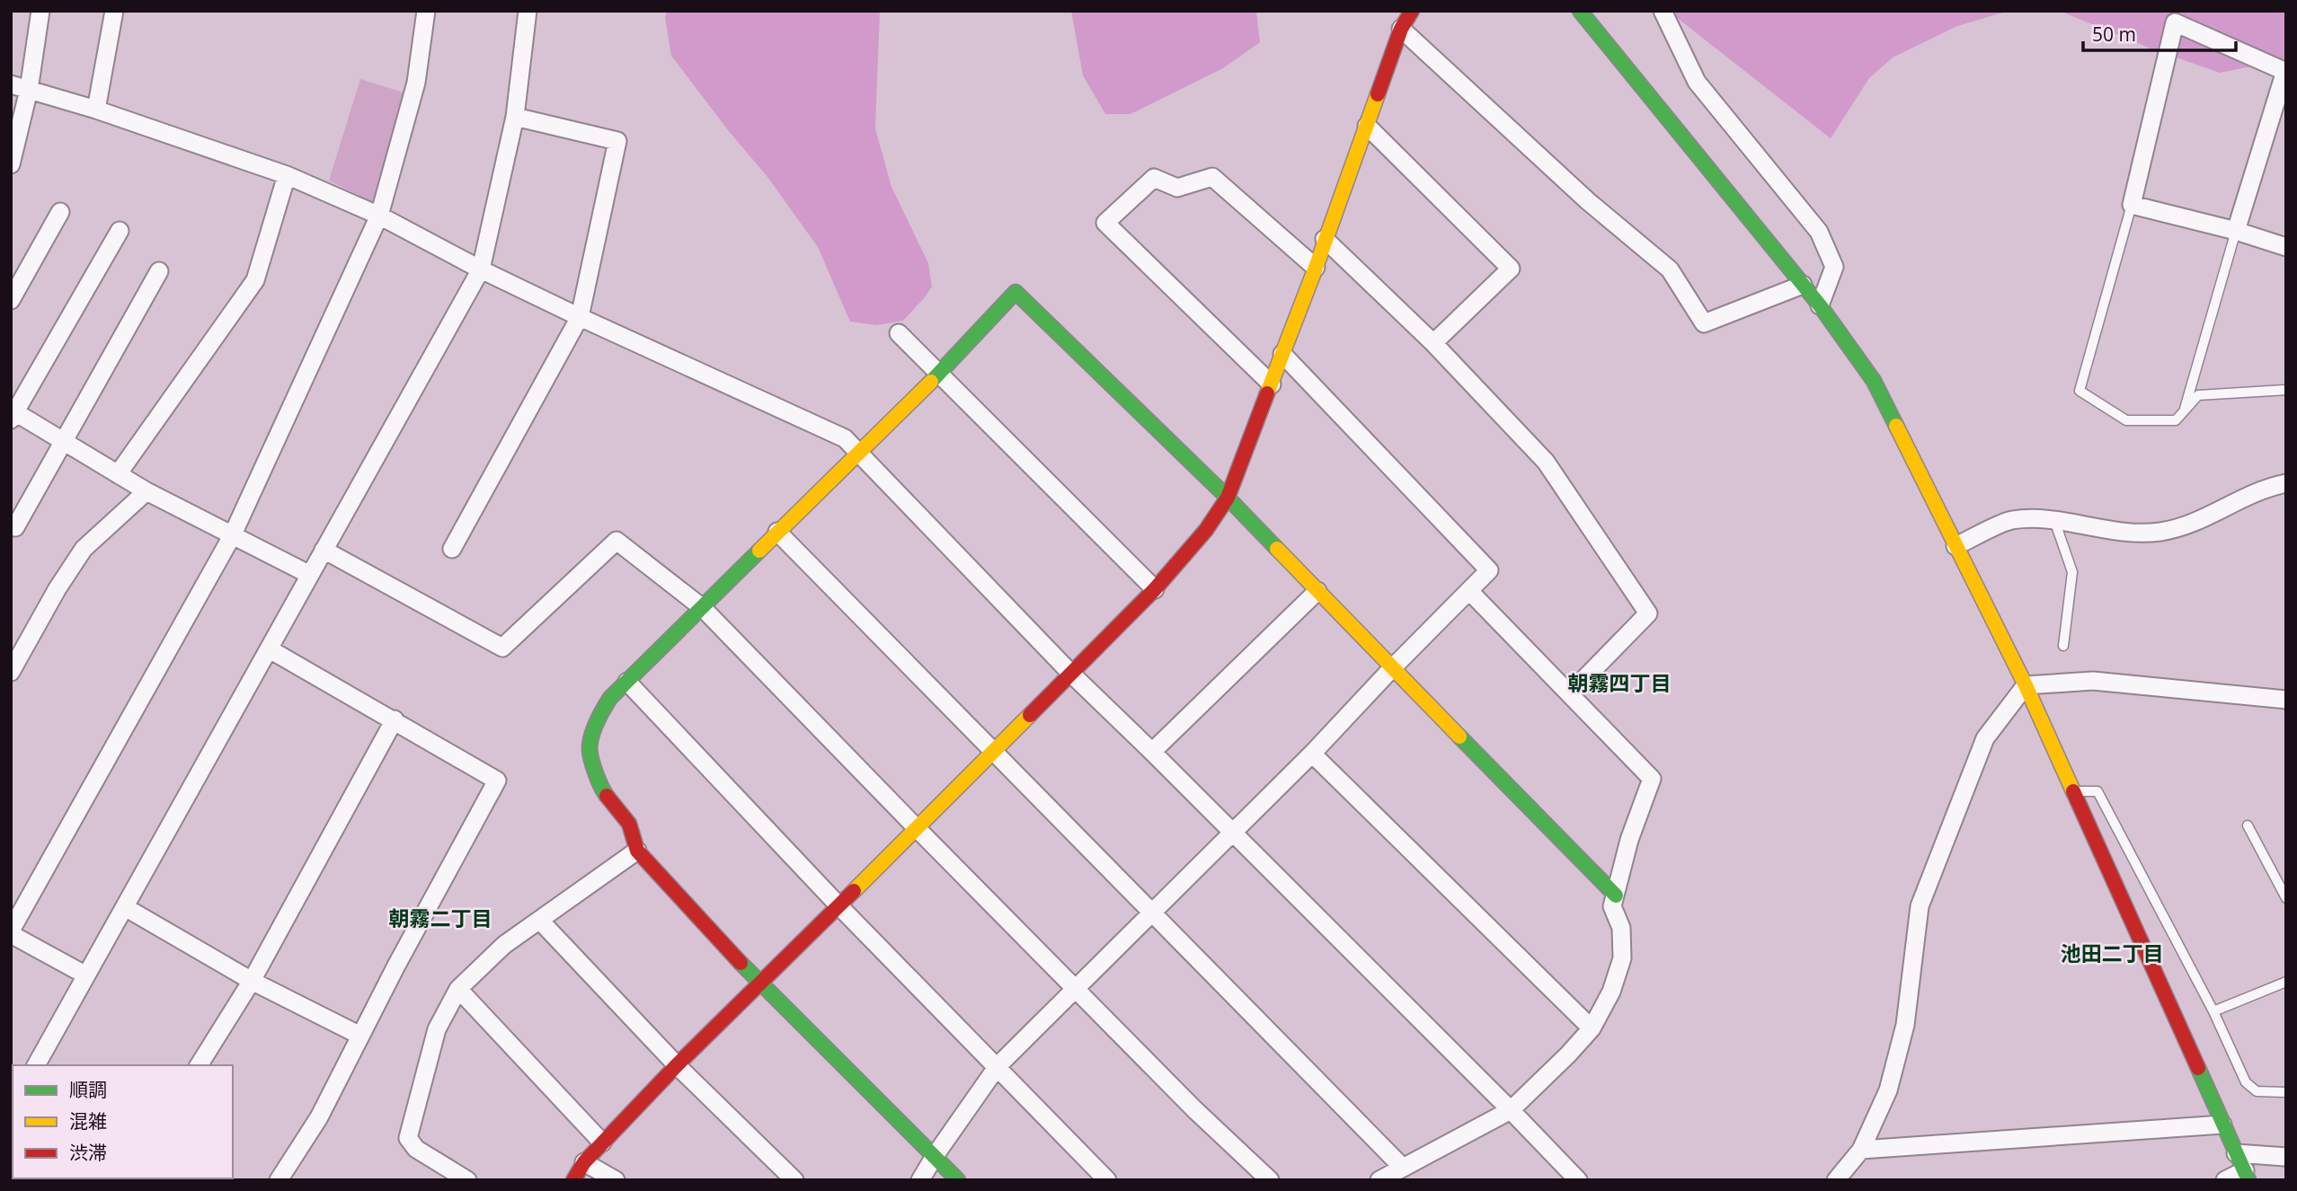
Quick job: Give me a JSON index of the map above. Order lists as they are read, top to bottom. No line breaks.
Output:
{"districts":["朝霧四丁目","朝霧二丁目","池田二丁目"],"legend":["順調","混雑","渋滞"],"scale_bar":"50 m"}
